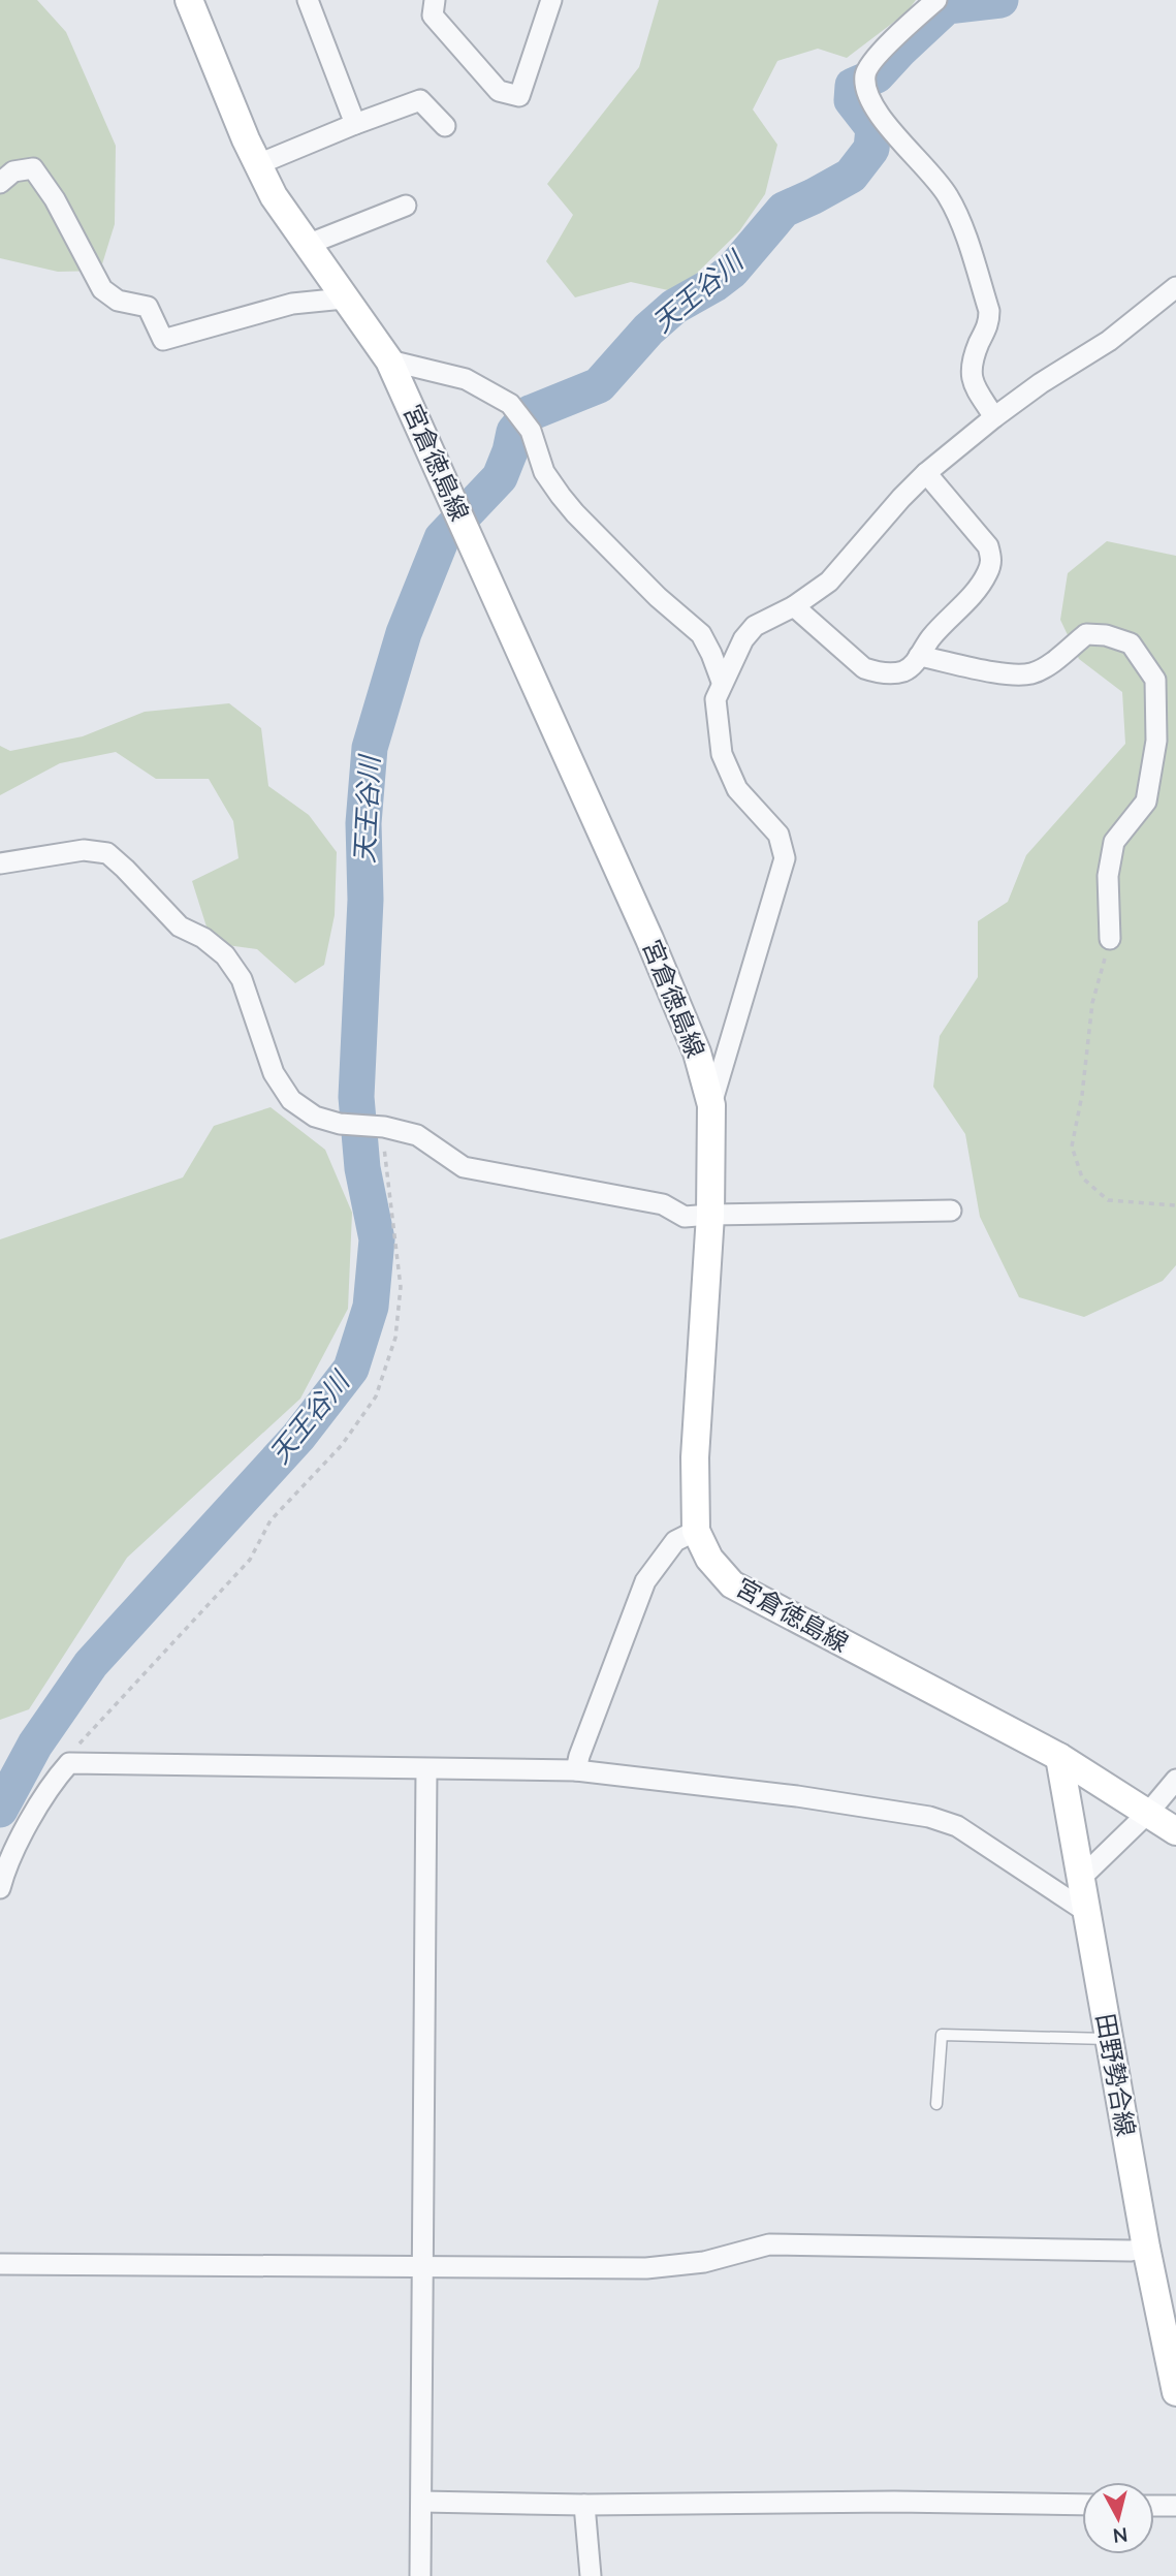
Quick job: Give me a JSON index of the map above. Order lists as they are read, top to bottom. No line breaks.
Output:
{"streets":{"main road":["宮倉徳島線","田野勢合線"]},"crossings":[["宮倉徳島線","田野勢合線"]],"water":["天王谷川"],"north":"bottom"}
